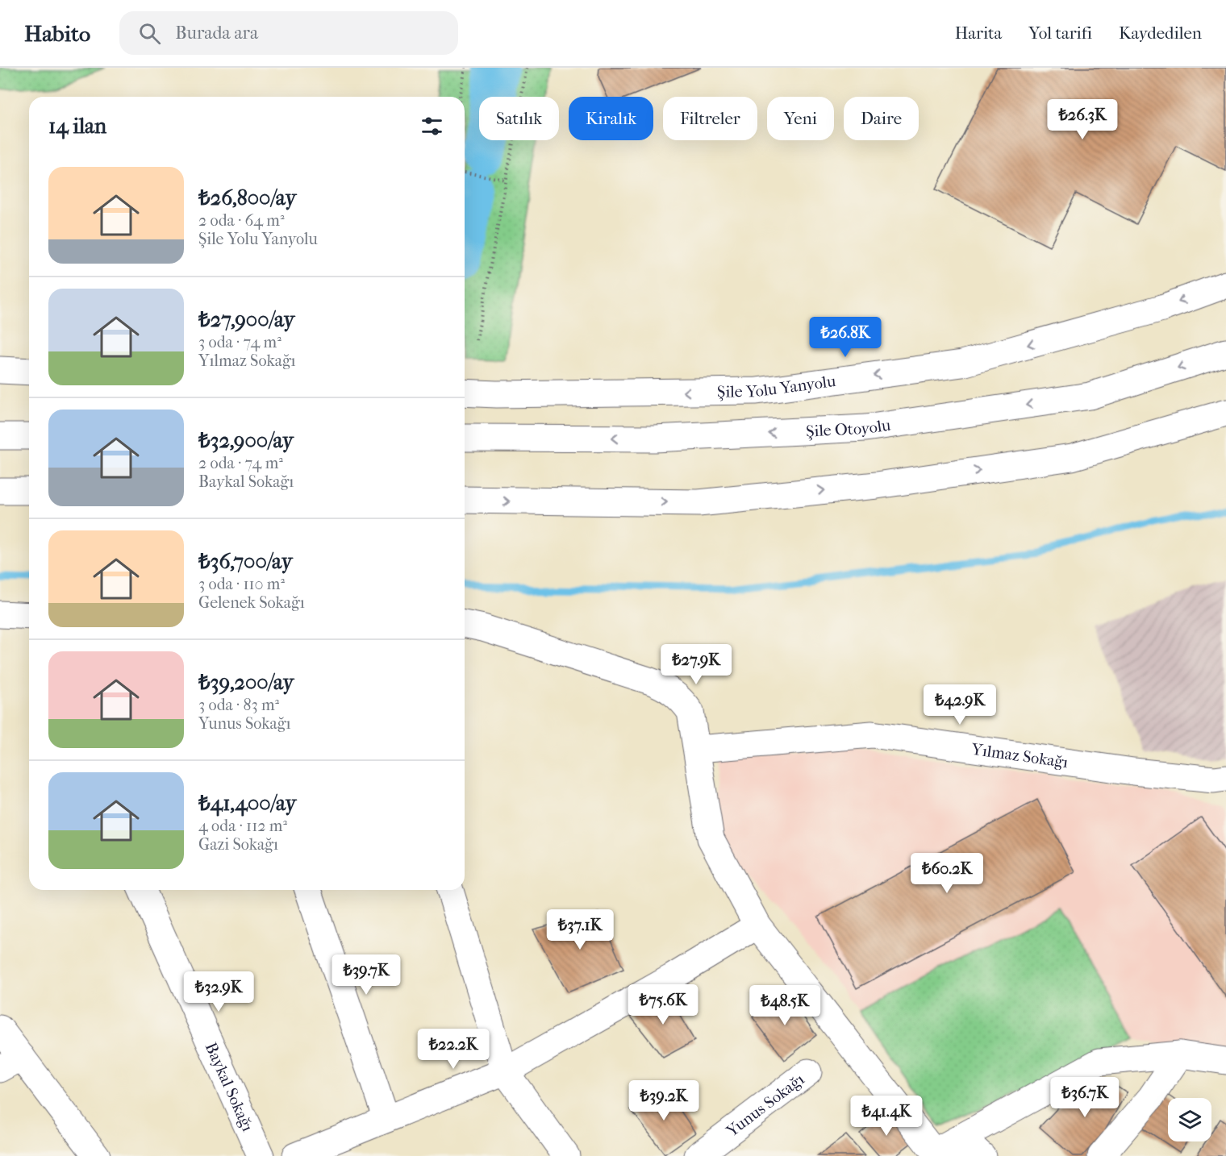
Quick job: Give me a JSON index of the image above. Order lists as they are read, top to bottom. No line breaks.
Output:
{"streets":{"main road":["Şile Yolu Yanyolu","Şile Otoyolu","Yılmaz Sokağı","Baykal Sokağı","Yunus Sokağı"]},"page":{"header":"Habito","search":"Burada ara","nav":["Harita","Yol tarifi","Kaydedilen"],"chip":["Satılık","Kiralık","Filtreler","Yeni","Daire"],"heading":"14 ilan","price":["₺26.3K","₺26.8K","₺27.9K","₺42.9K","₺60.2K","₺37.1K","₺39.7K","₺32.9K","₺75.6K","₺48.5K","₺22.2K","₺36.7K","₺39.2K","₺41.4K"],"list":[{"name":"₺26,800/ay","note":"2 oda · 64 m² · Şile Yolu Yanyolu"},{"name":"₺27,900/ay","note":"3 oda · 74 m² · Yılmaz Sokağı"},{"name":"₺32,900/ay","note":"2 oda · 74 m² · Baykal Sokağı"},{"name":"₺36,700/ay","note":"3 oda · 110 m² · Gelenek Sokağı"},{"name":"₺39,200/ay","note":"3 oda · 83 m² · Yunus Sokağı"},{"name":"₺41,400/ay","note":"4 oda · 112 m² · Gazi Sokağı"}]}}
